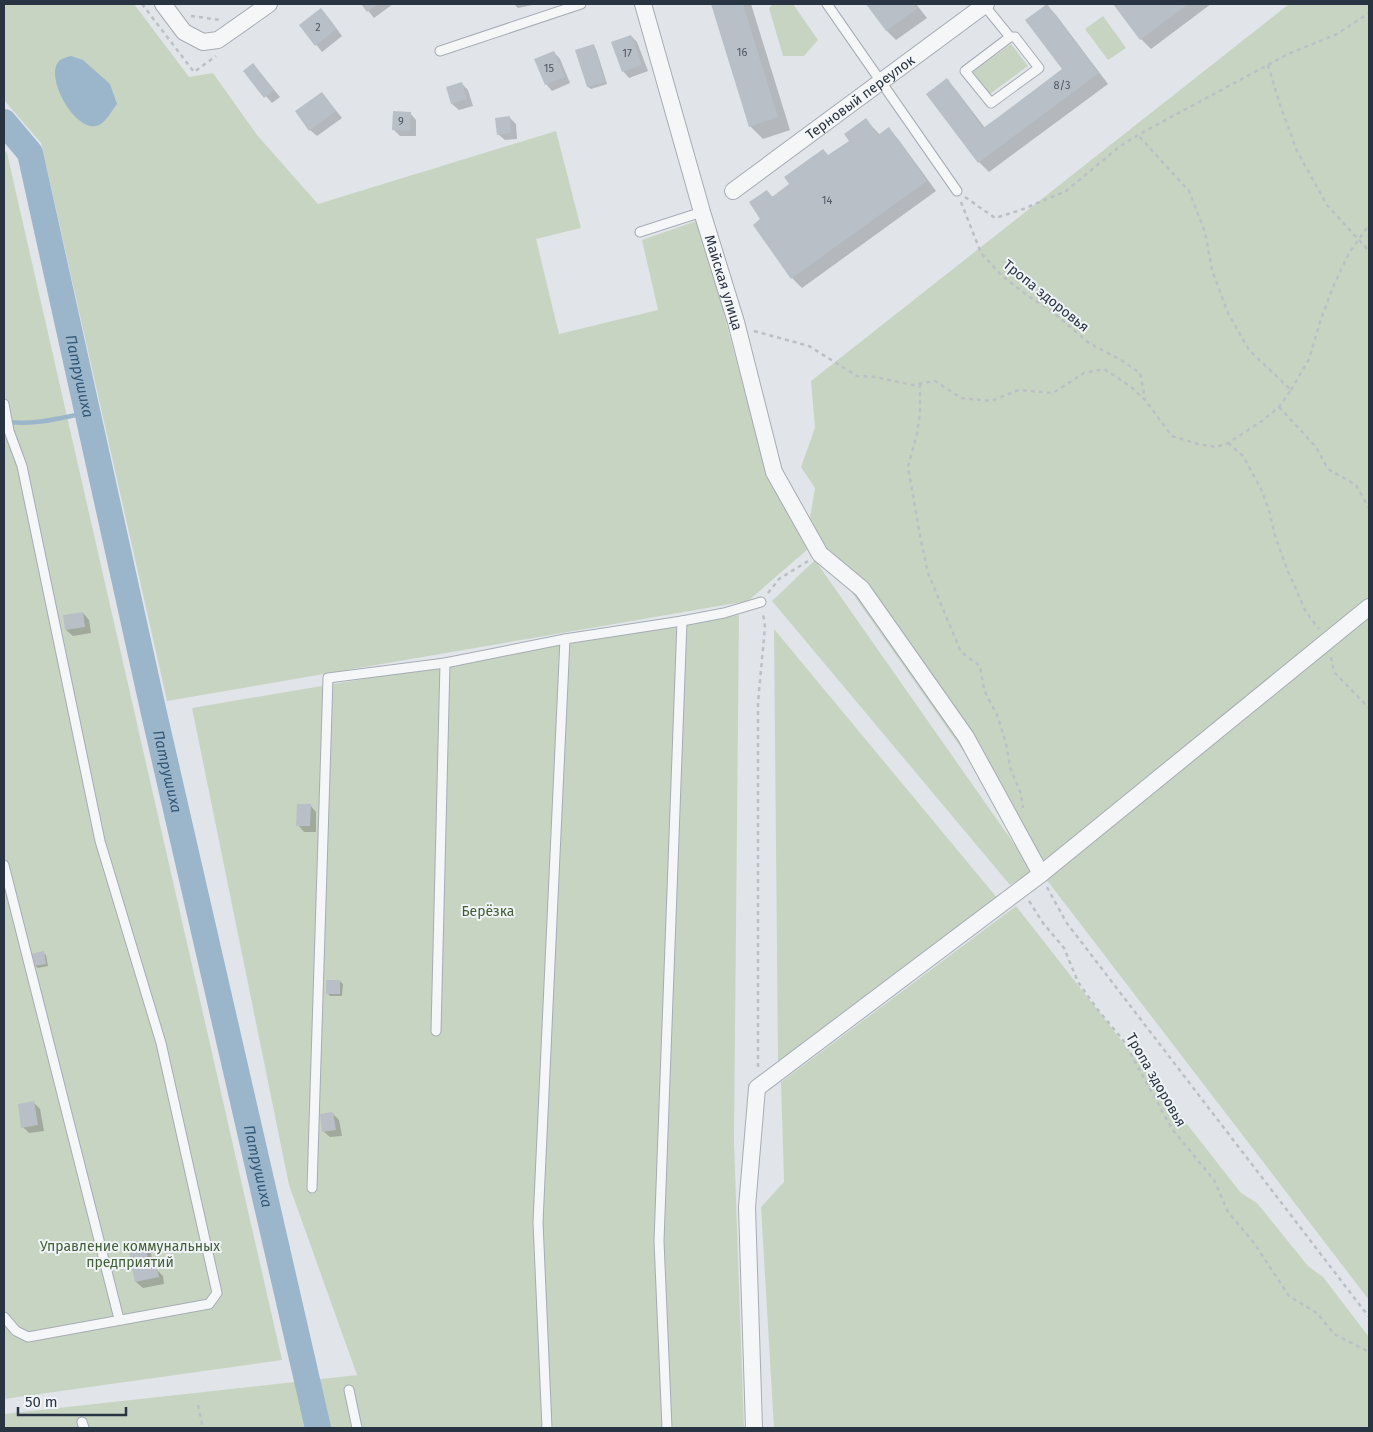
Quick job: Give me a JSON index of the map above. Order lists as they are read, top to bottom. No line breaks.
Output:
{"streets":{"street":["Терновый переулок","Майская улица"],"path":["Тропа здоровья"]},"crossings":[["Майская улица","Тропа здоровья"]],"water":["Патрушиха"],"parks":["Берёзка","Управление коммунальных предприятий"],"house_numbers":["2","16","17","15","8/3","9","14"],"scale_bar":"50 m"}
